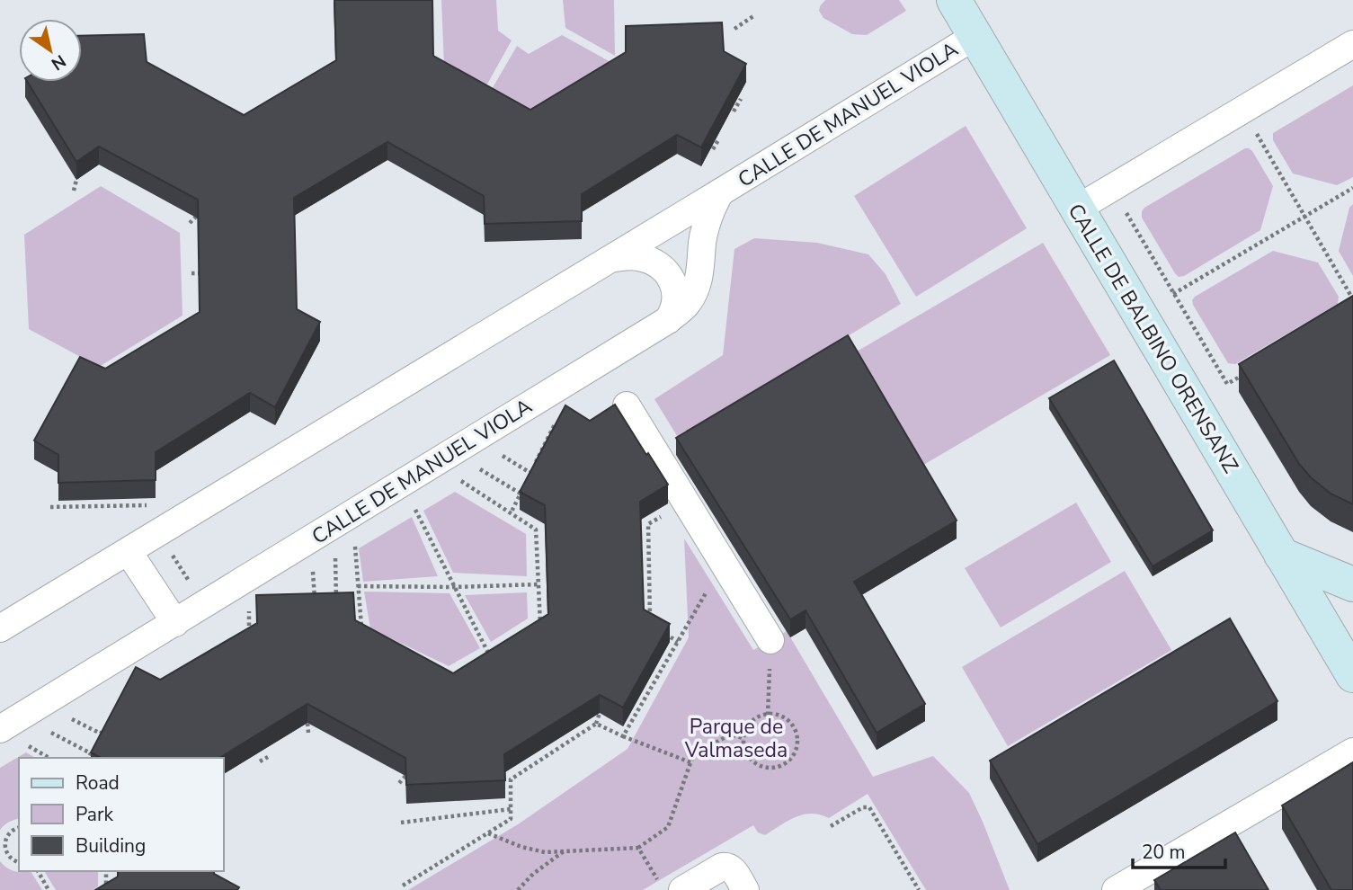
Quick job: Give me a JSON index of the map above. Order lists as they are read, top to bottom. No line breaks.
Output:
{"streets":{"street":["CALLE DE MANUEL VIOLA","CALLE DE BALBINO ORENSANZ"]},"crossings":[["CALLE DE MANUEL VIOLA","CALLE DE BALBINO ORENSANZ"]],"parks":["Parque de Valmaseda"],"legend":["Road","Park","Building"],"scale_bar":"20 m","north":"bottom right"}
